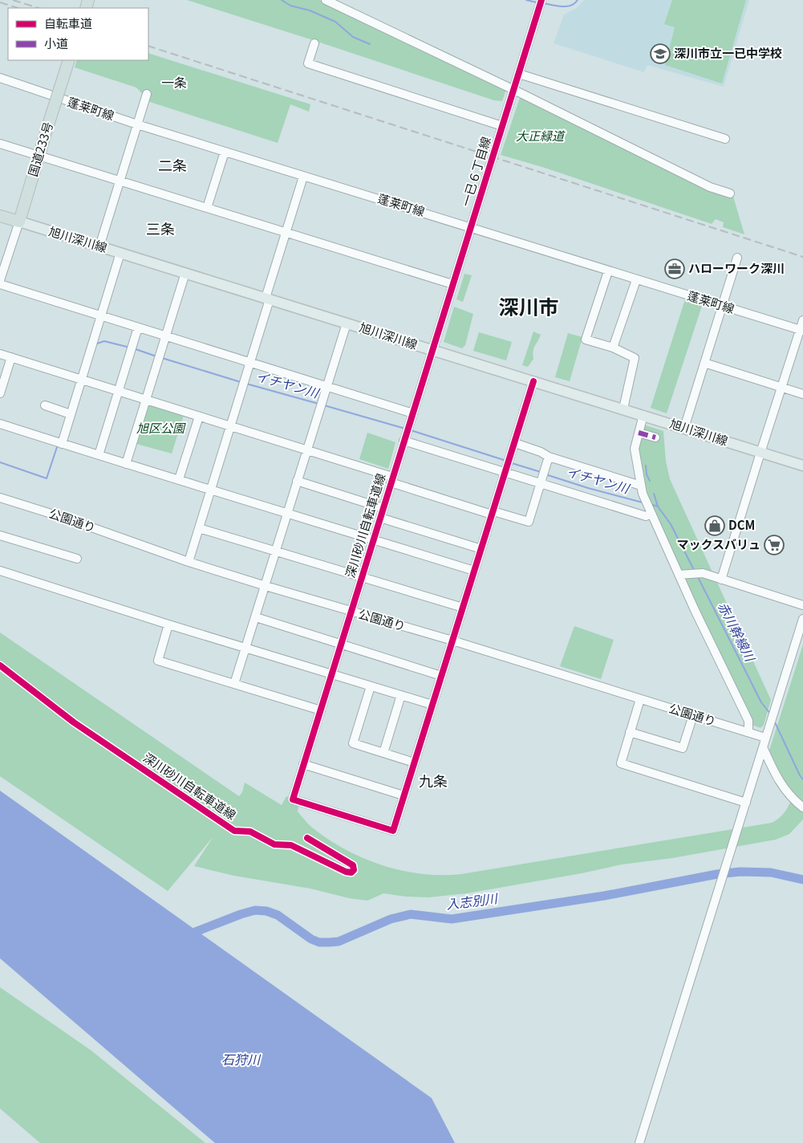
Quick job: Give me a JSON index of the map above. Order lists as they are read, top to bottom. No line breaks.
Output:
{"streets":{"highway":["国道233号"],"main road":["旭川深川線"],"street":["蓬莱町線","一已６丁目線","公園通り","深川砂川自転車道線"]},"crossings":[["蓬莱町線","一已６丁目線"],["国道233号","旭川深川線"],["一已６丁目線","旭川深川線"],["一已６丁目線","深川砂川自転車道線"],["旭川深川線","深川砂川自転車道線"],["公園通り","深川砂川自転車道線"]],"districts":["一条","二条","三条","深川市","九条"],"water":["イチヤン川","赤川幹線川","入志別川","石狩川"],"parks":["大正緑道","旭区公園"],"places":{"school or university":["深川市立一已中学校"],"office":["ハローワーク深川"],"shop":["DCM"],"supermarket":["マックスバリュ"]},"legend":["自転車道","小道"]}
